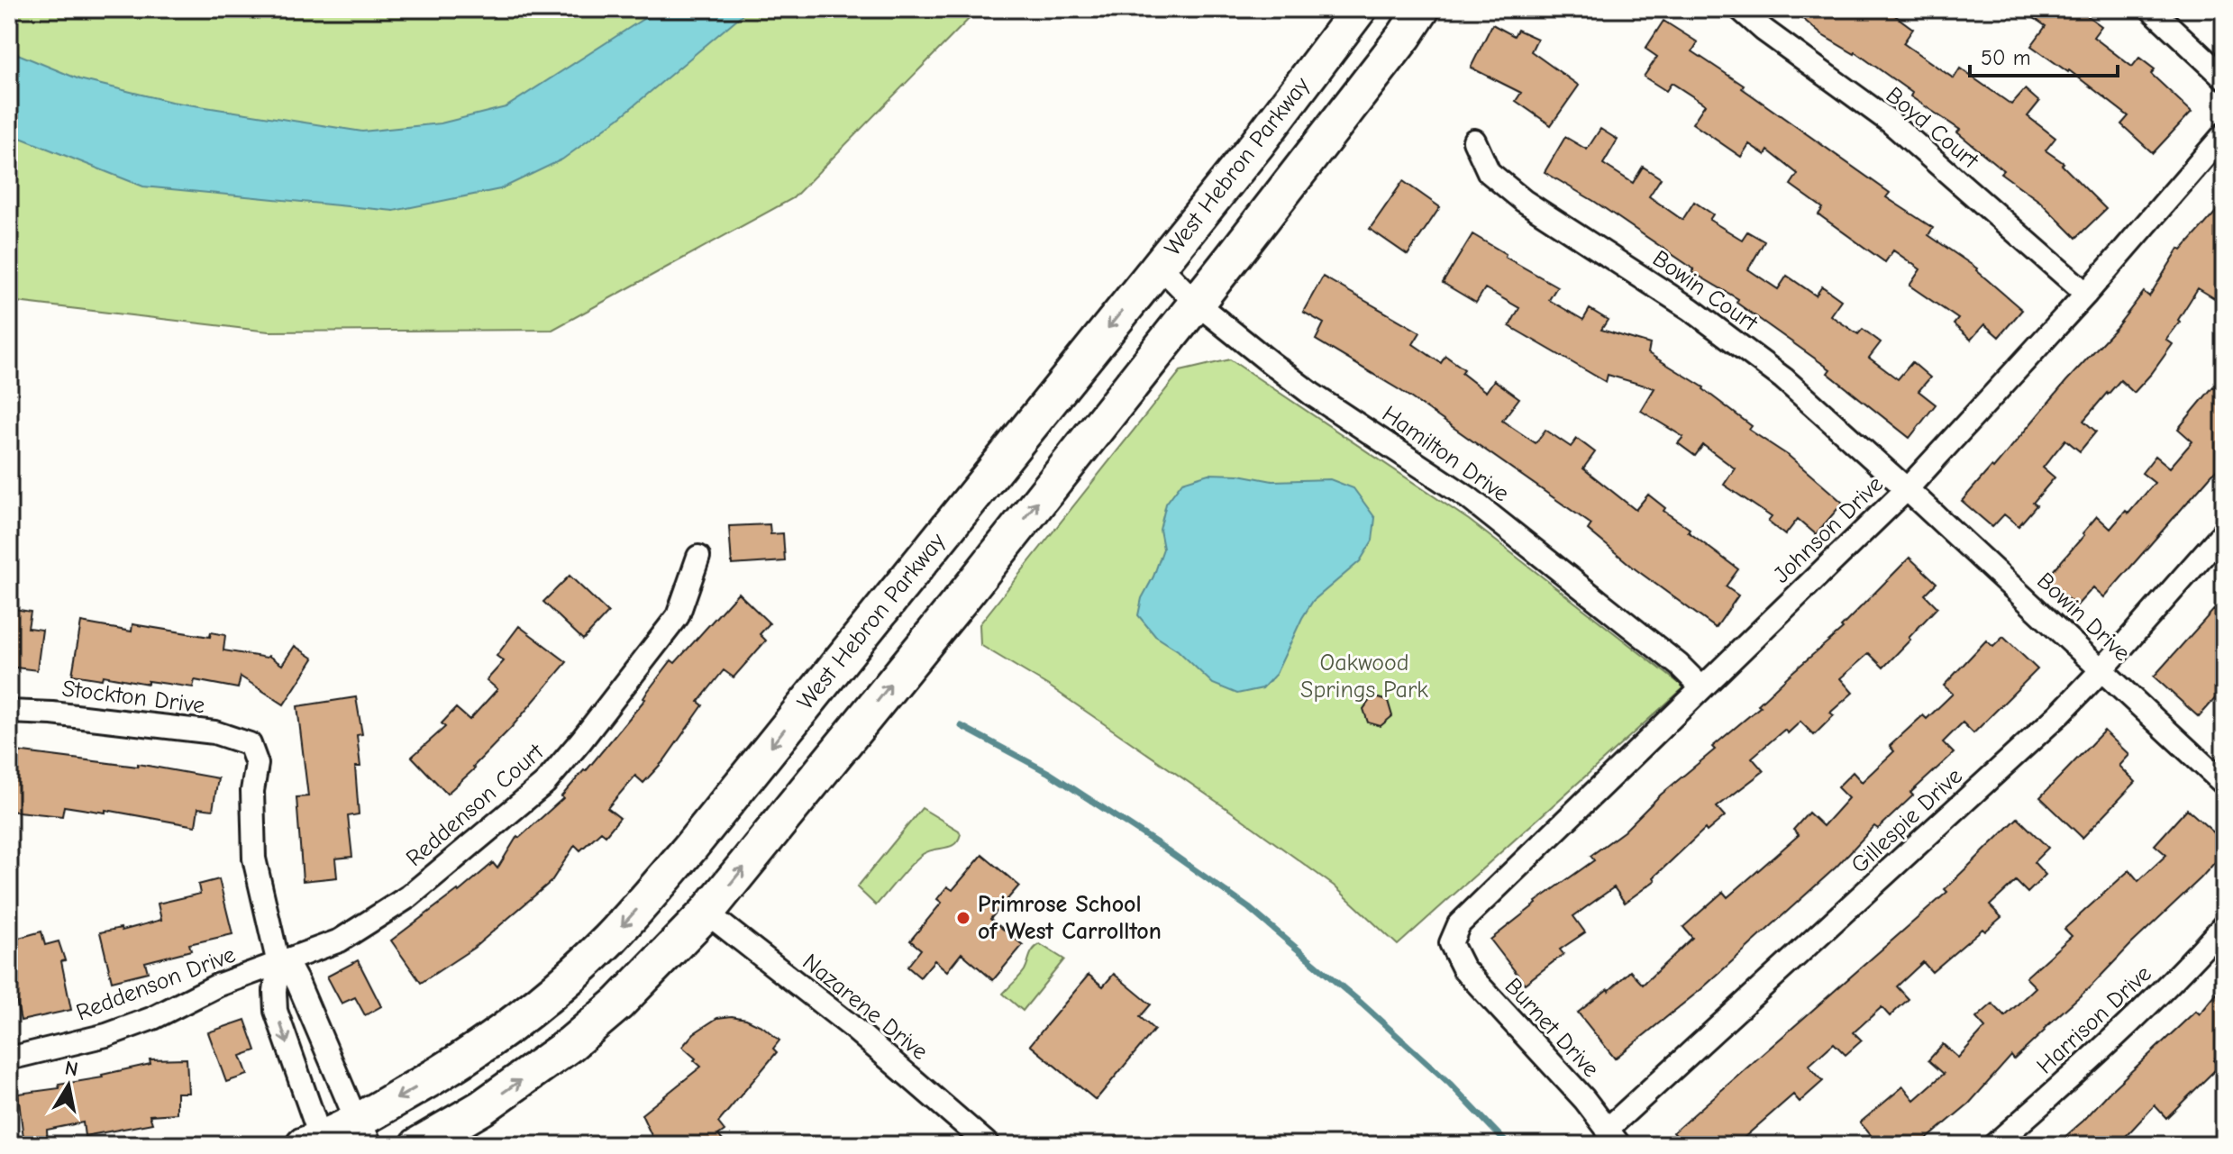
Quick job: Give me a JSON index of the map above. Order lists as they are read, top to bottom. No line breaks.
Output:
{"streets":{"main road":["West Hebron Parkway"],"street":["Boyd Court","Bowin Court","Hamilton Drive","Johnson Drive","Bowin Drive","Stockton Drive","Reddenson Court","Gillespie Drive","Reddenson Drive","Nazarene Drive","Harrison Drive","Burnet Drive"]},"crossings":[["Boyd Court","Johnson Drive"],["West Hebron Parkway","Hamilton Drive"],["Bowin Court","Johnson Drive"],["Bowin Court","Bowin Drive"],["Hamilton Drive","Johnson Drive"],["Johnson Drive","Bowin Drive"],["Johnson Drive","Burnet Drive"],["Bowin Drive","Gillespie Drive"],["Stockton Drive","Reddenson Court"],["Stockton Drive","Reddenson Drive"],["Reddenson Court","Reddenson Drive"],["Gillespie Drive","Burnet Drive"]],"parks":["Oakwood Springs Park"],"places":["Primrose School of West Carrollton"],"scale_bar":"50 m","north":"top"}
